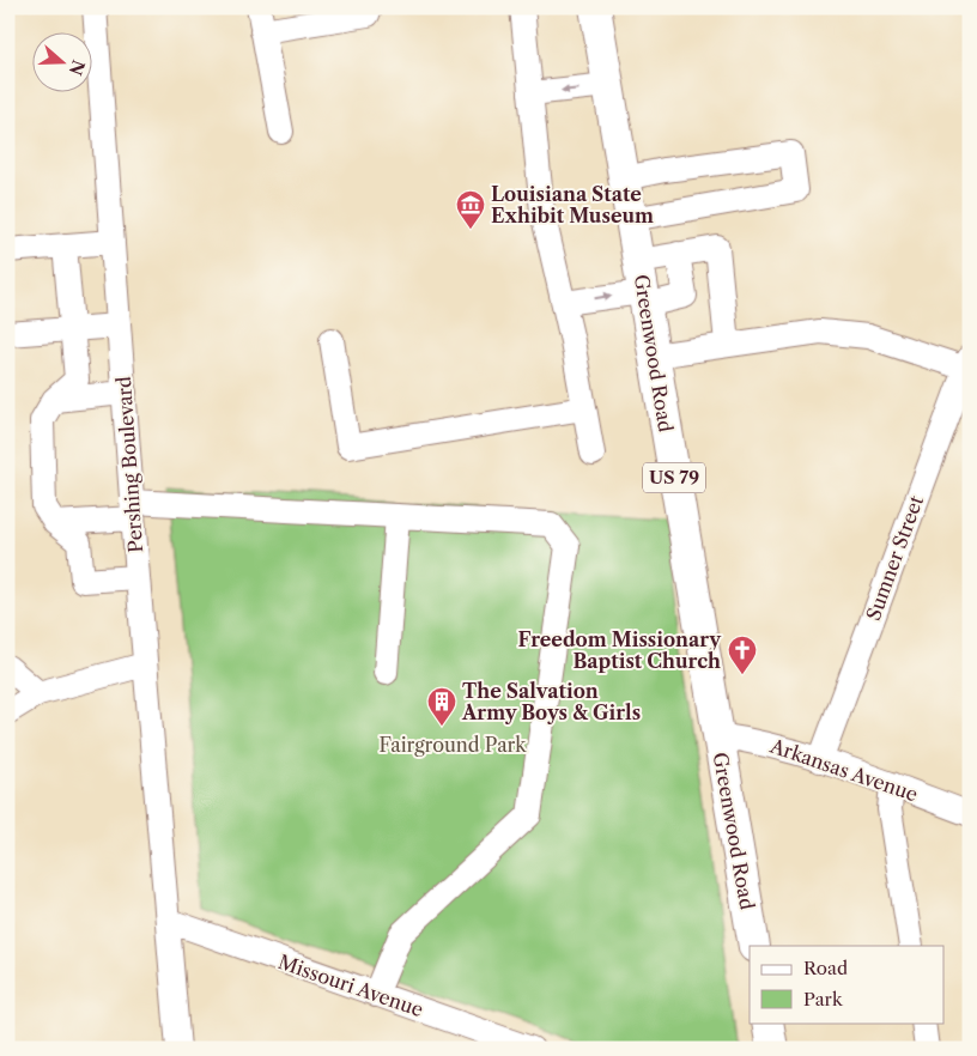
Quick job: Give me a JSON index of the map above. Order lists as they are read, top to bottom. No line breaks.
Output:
{"streets":{"main road":["Greenwood Road","US 79"],"street":["Pershing Boulevard","Sumner Street","Arkansas Avenue","Missouri Avenue"]},"crossings":[["Greenwood Road","Arkansas Avenue"],["Pershing Boulevard","Missouri Avenue"],["Sumner Street","Arkansas Avenue"]],"parks":["Fairground Park"],"places":{"museum":["Louisiana State Exhibit Museum"],"church":["Freedom Missionary Baptist Church"],"building":["The Salvation Army Boys & Girls"]},"legend":["Road","Park"],"north":"right"}
